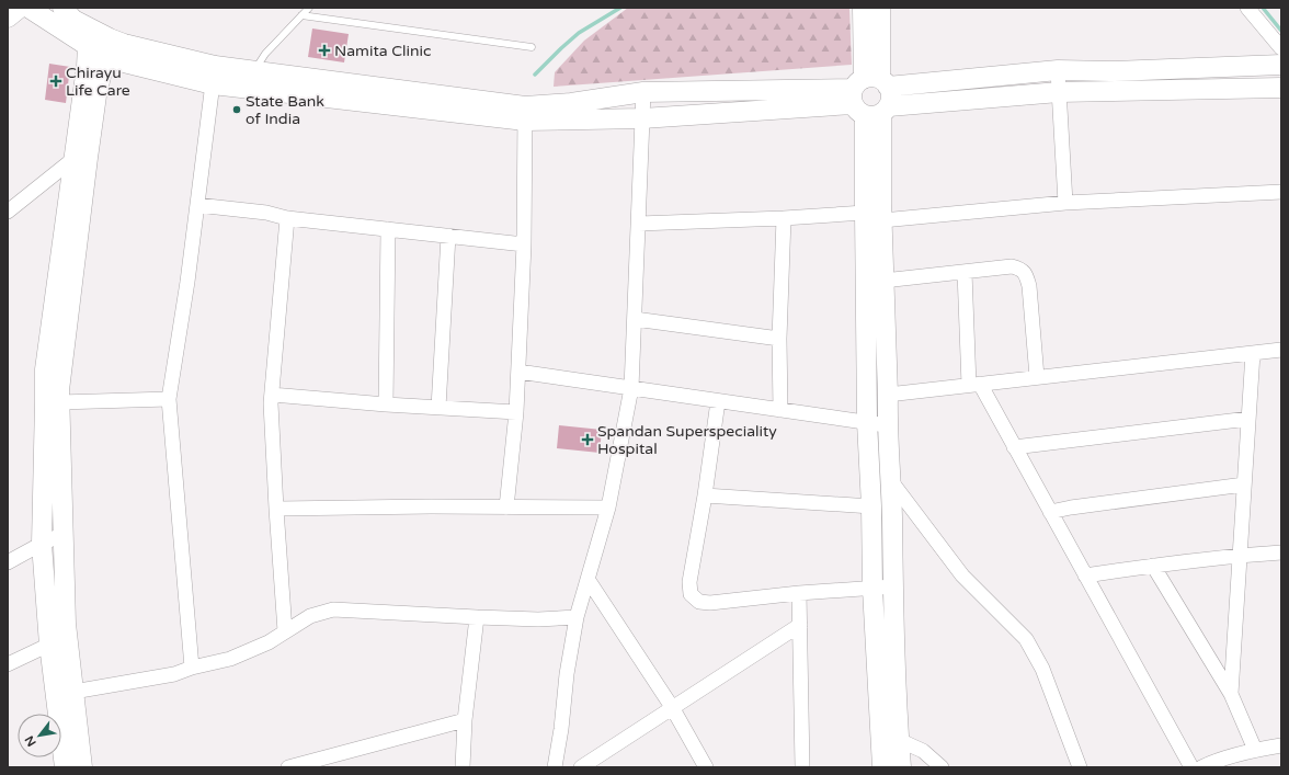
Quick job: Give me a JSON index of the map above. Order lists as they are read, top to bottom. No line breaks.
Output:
{"places":{"health":["Namita Clinic","Chirayu Life Care","Spandan Superspeciality Hospital"],"other":["State Bank of India"]},"north":"bottom left"}
